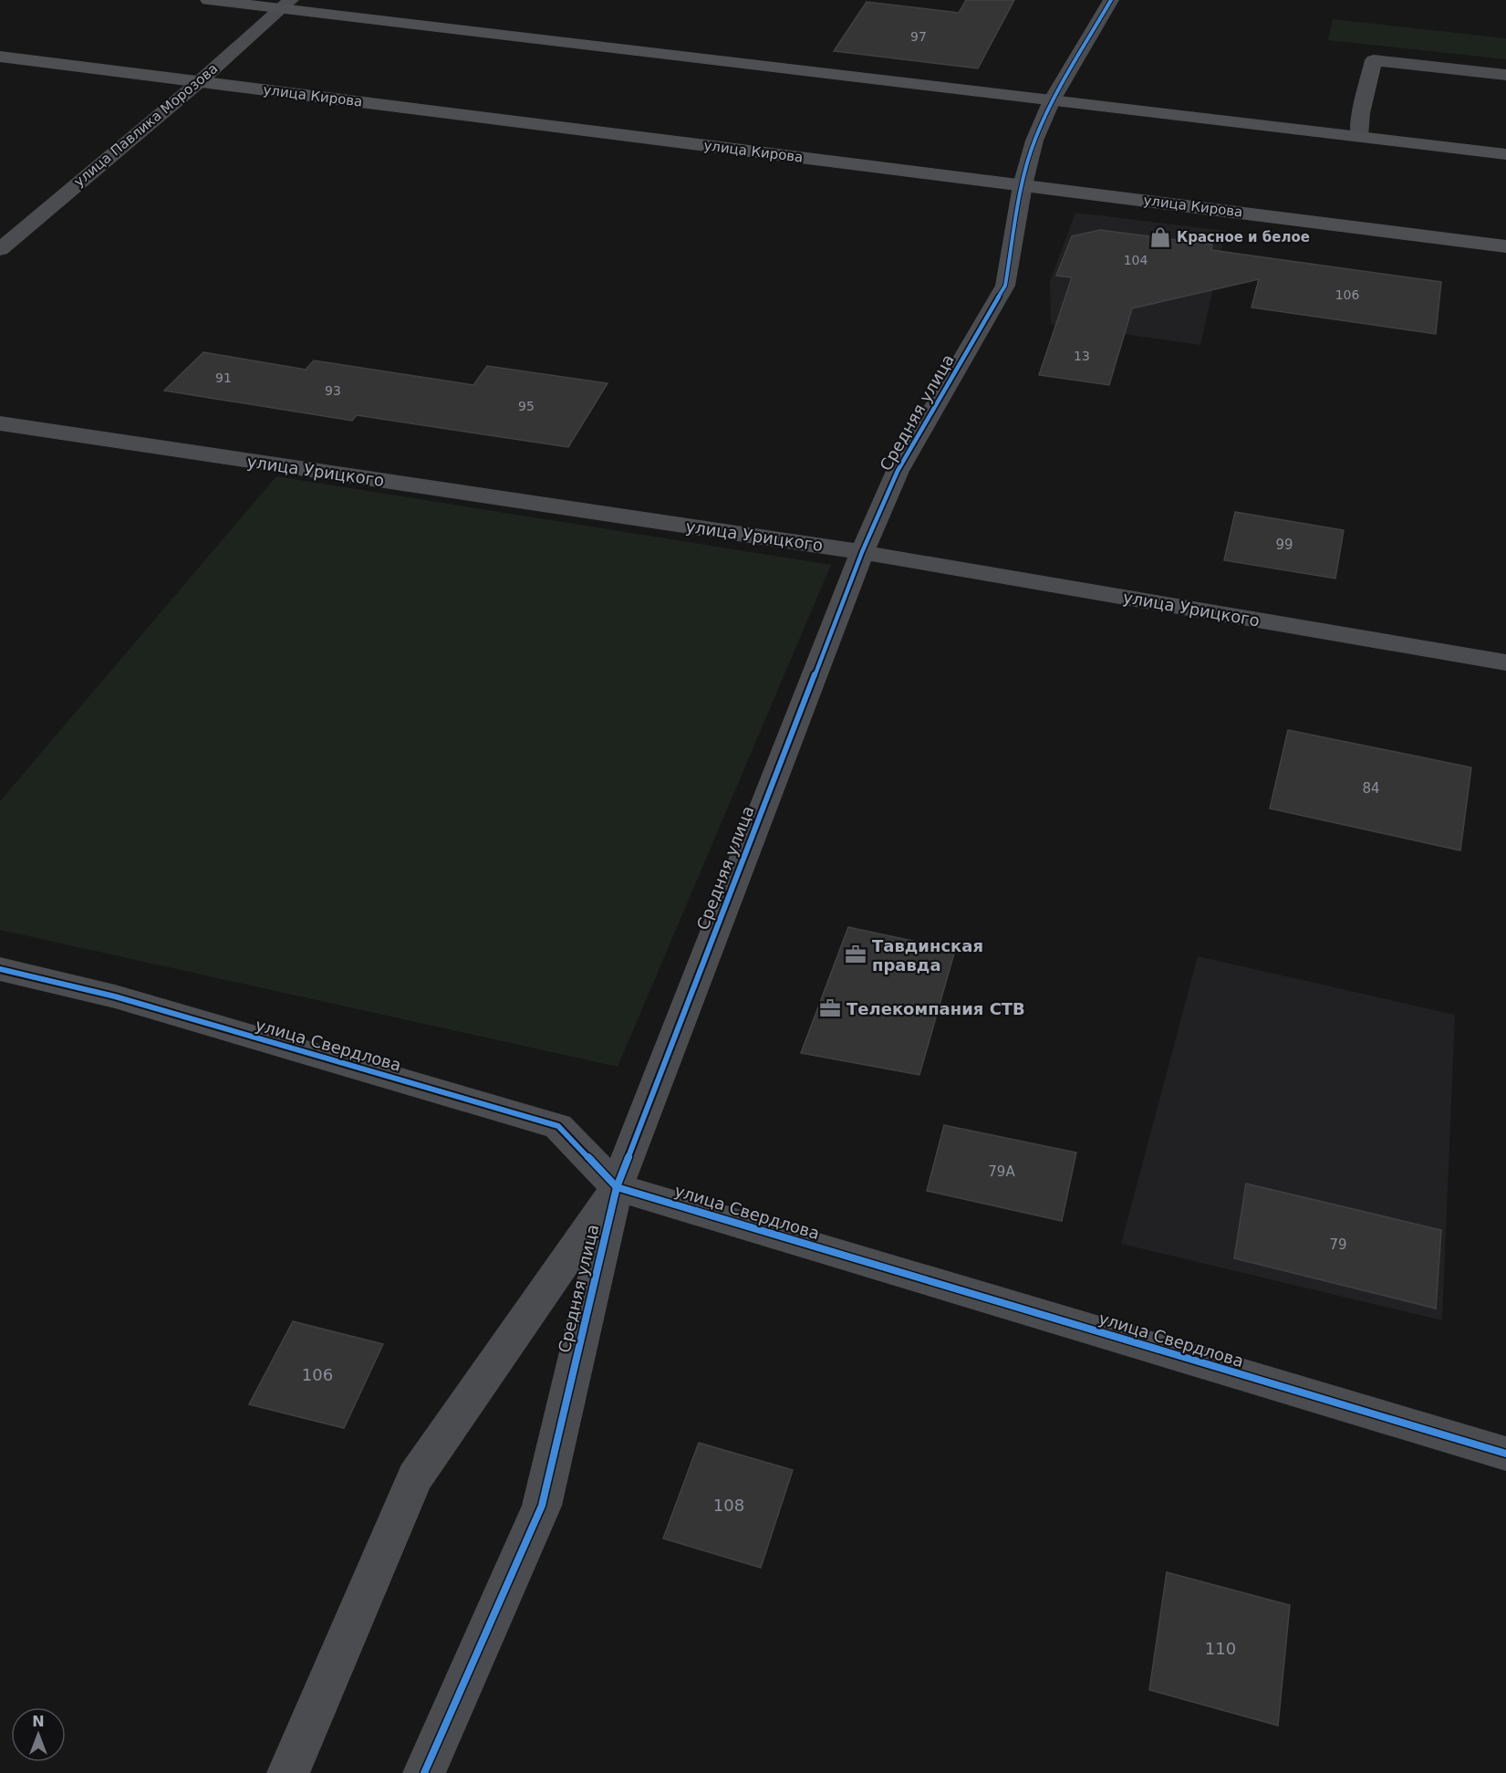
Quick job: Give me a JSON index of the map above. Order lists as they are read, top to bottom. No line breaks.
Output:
{"streets":{"main road":["улица Кирова"],"street":["улица Павлика Морозова","Средняя улица","улица Урицкого","улица Свердлова"]},"crossings":[["улица Кирова","улица Павлика Морозова"],["улица Кирова","Средняя улица"],["Средняя улица","улица Урицкого"],["Средняя улица","улица Свердлова"]],"places":{"shop":["Красное и белое"],"office":["Тавдинская правда","Телекомпания СТВ"]},"house_numbers":["97","104","106","13","91","93","95","99","84","79А","79","106","108","110"],"north":"top"}
